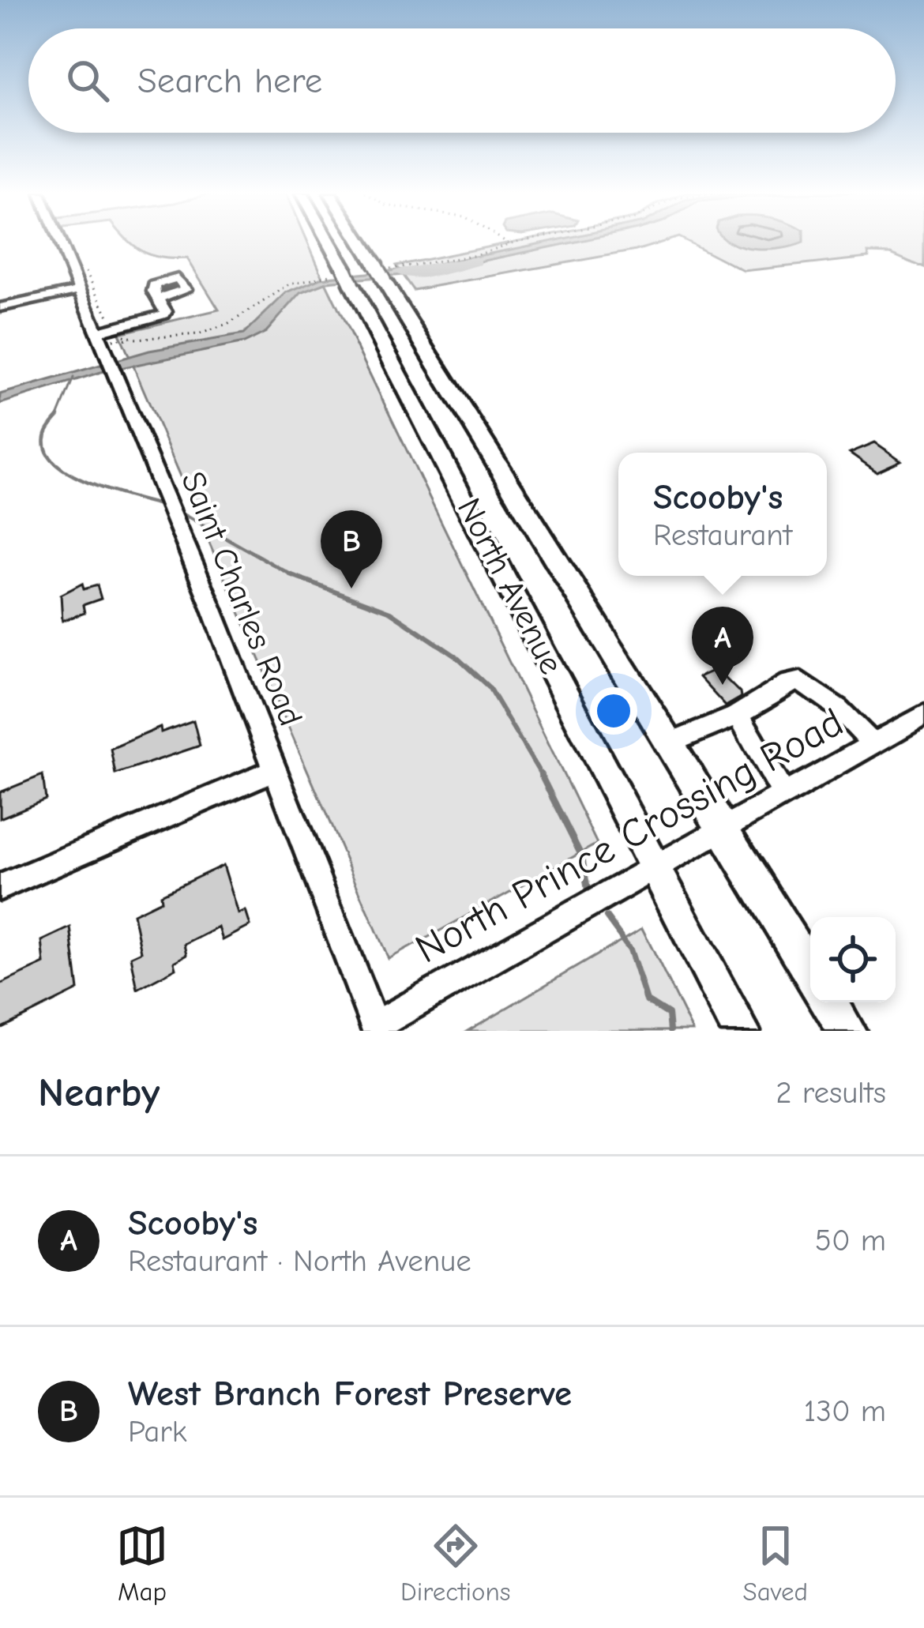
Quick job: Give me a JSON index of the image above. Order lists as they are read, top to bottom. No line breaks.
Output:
{"streets":{"main road":["North Avenue"],"street":["Saint Charles Road","North Prince Crossing Road"]},"crossings":[["North Avenue","North Prince Crossing Road"],["Saint Charles Road","North Prince Crossing Road"]],"page":{"search":"Search here","popup":["Scooby's","Restaurant"],"pins":["B","A"],"heading":["Nearby","2 results"],"list":[{"mark":"A","name":"Scooby's","note":"Restaurant · North Avenue","value":"50 m"},{"mark":"B","name":"West Branch Forest Preserve","note":"Park","value":"130 m"}],"nav":["Map","Directions","Saved"]}}
